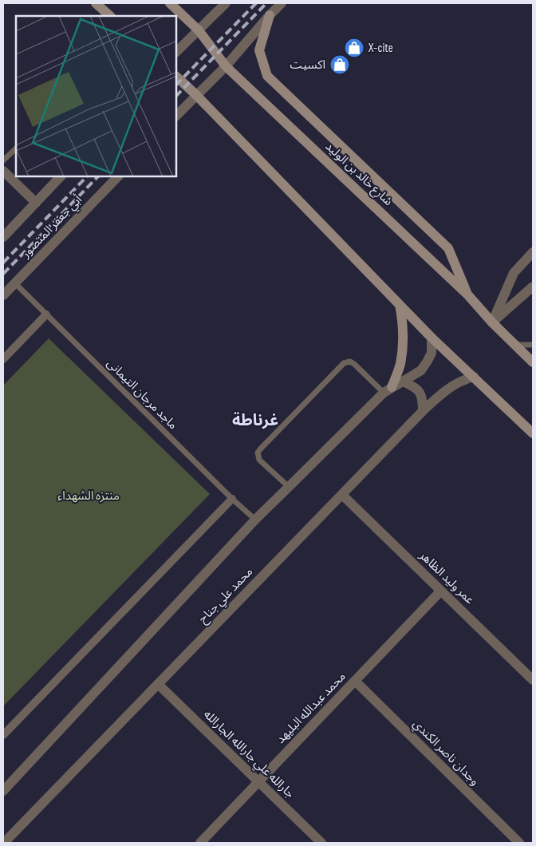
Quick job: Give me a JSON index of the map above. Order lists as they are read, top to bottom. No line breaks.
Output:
{"streets":{"main road":["شارع خالد بن الوليد"],"street":["أبي جعفر المنصور","عمر وليد الظاهر","محمد علي جناح","محمد عبدالله البليهد","وجدان ناصر الكندي","جارالله علي جارالله الجارالله"],"lane":["ماجد مرجان التيمانى"]},"crossings":[["أبي جعفر المنصور","ماجد مرجان التيمانى"],["عمر وليد الظاهر","محمد علي جناح"],["عمر وليد الظاهر","محمد عبدالله البليهد"],["محمد علي جناح","جارالله علي جارالله الجارالله"],["محمد عبدالله البليهد","وجدان ناصر الكندي"],["محمد عبدالله البليهد","جارالله علي جارالله الجارالله"]],"districts":["غرناطة"],"parks":["منتزه الشهداء"],"places":{"shop":["X-cite","اكسيت"]}}
